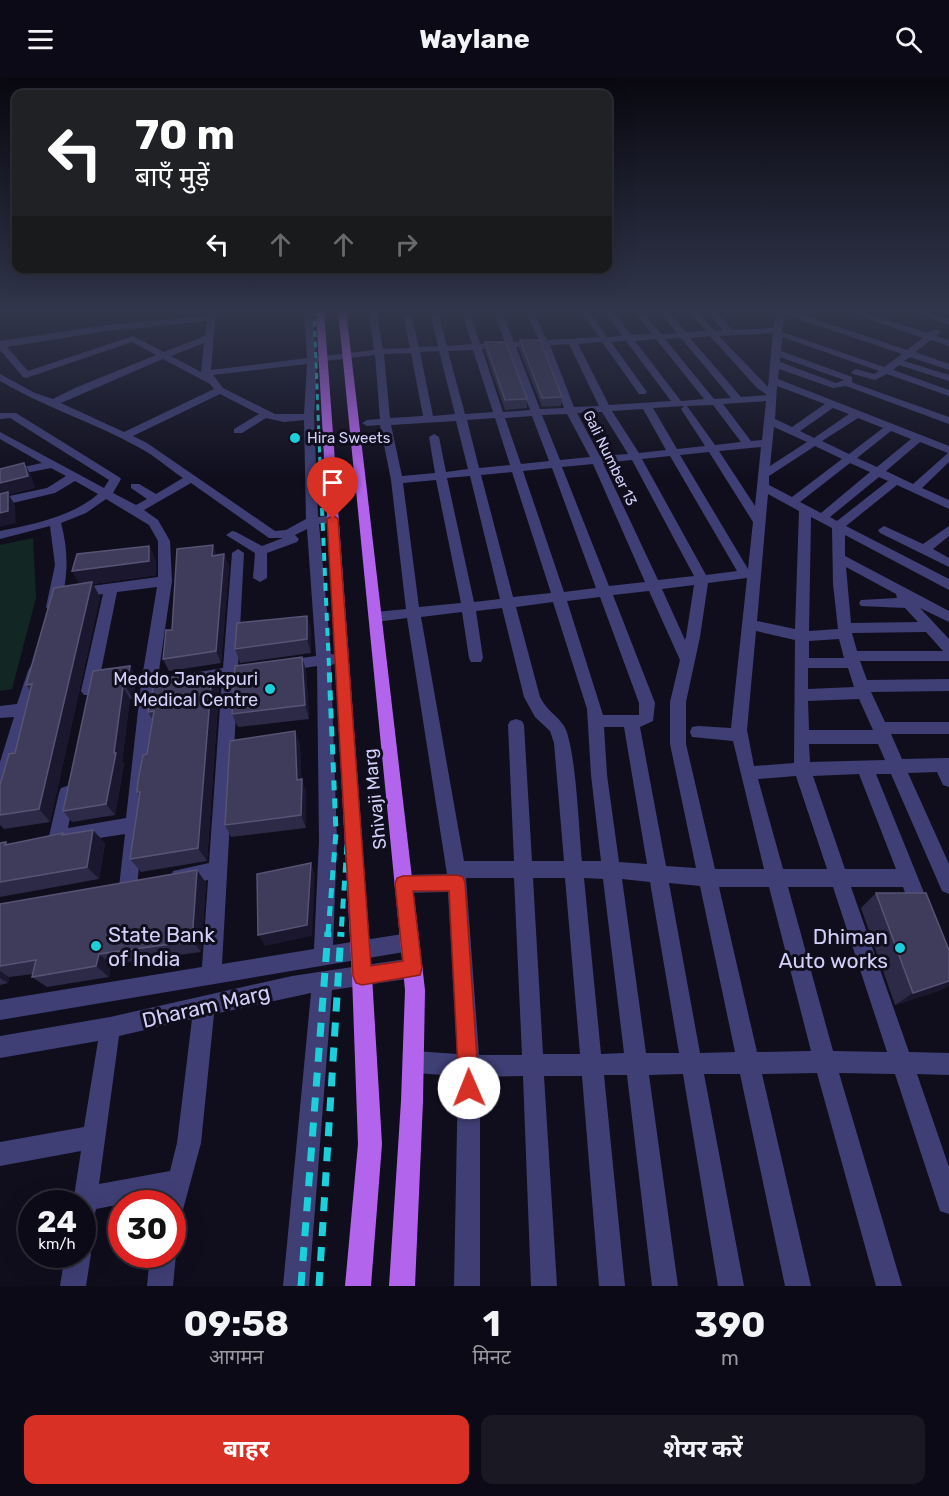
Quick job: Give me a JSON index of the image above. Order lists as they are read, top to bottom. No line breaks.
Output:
{"streets":{"main road":["Shivaji Marg"],"street":["Gali Number 13","Dharam Marg"]},"crossings":[["Shivaji Marg","Dharam Marg"]],"places":["Hira Sweets","Meddo Janakpuri Medical Centre","State Bank of India","Dhiman Auto works"],"page":{"header":"Waylane","turn":["70 m","बाएँ मुड़ें"],"speed":"24 km/h","limit":"30","eta":["09:58","आगमन","1","मिनट","390","m"],"buttons":["बाहर","शेयर करें"]}}
